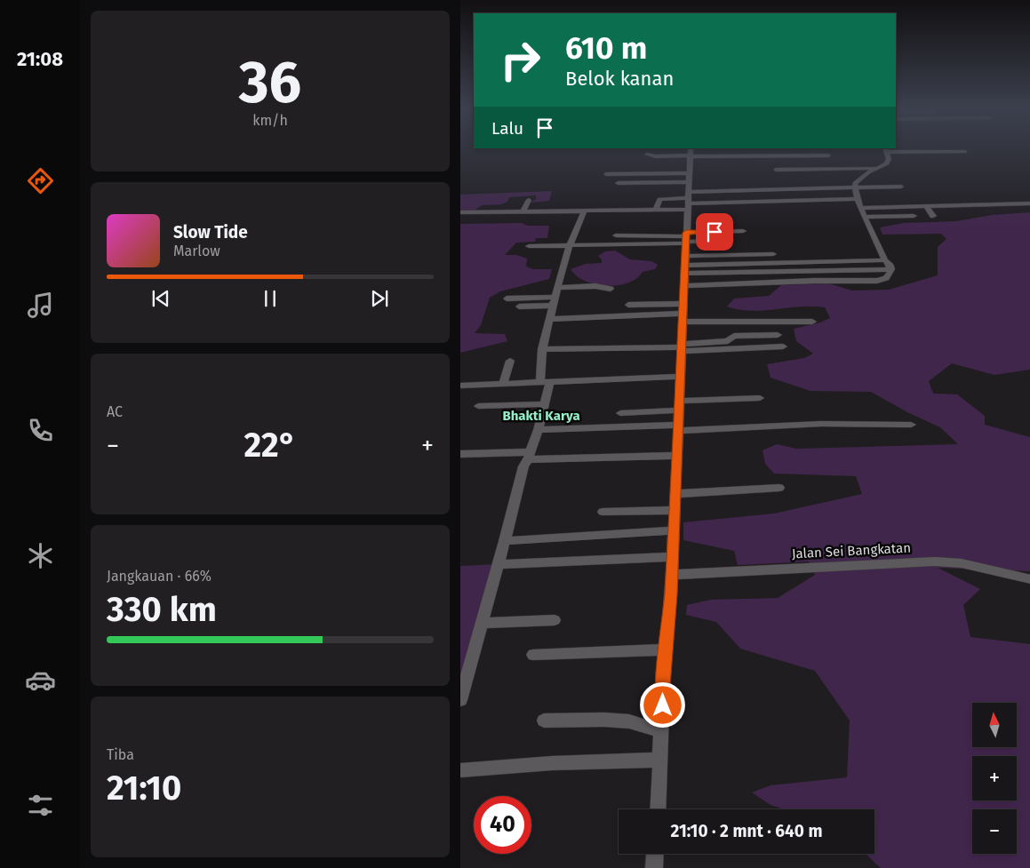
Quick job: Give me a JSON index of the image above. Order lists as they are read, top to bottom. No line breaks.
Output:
{"streets":{"street":["Jalan Sei Bangkatan"]},"districts":["Bhakti Karya"],"north":"top","page":{"tabs":"21:08","tile":[["36","km/h"],"AC",["Jangkauan · 66%","330 km"],["Tiba","21:10"]],"turn":["610 m","Belok kanan"],"then":"Lalu","song":["Slow Tide","Marlow"],"heat":["−","22°","+"],"map_buttons":["+","−"],"limit":"40","trip":"21:10 · 2 mnt · 640 m"}}
